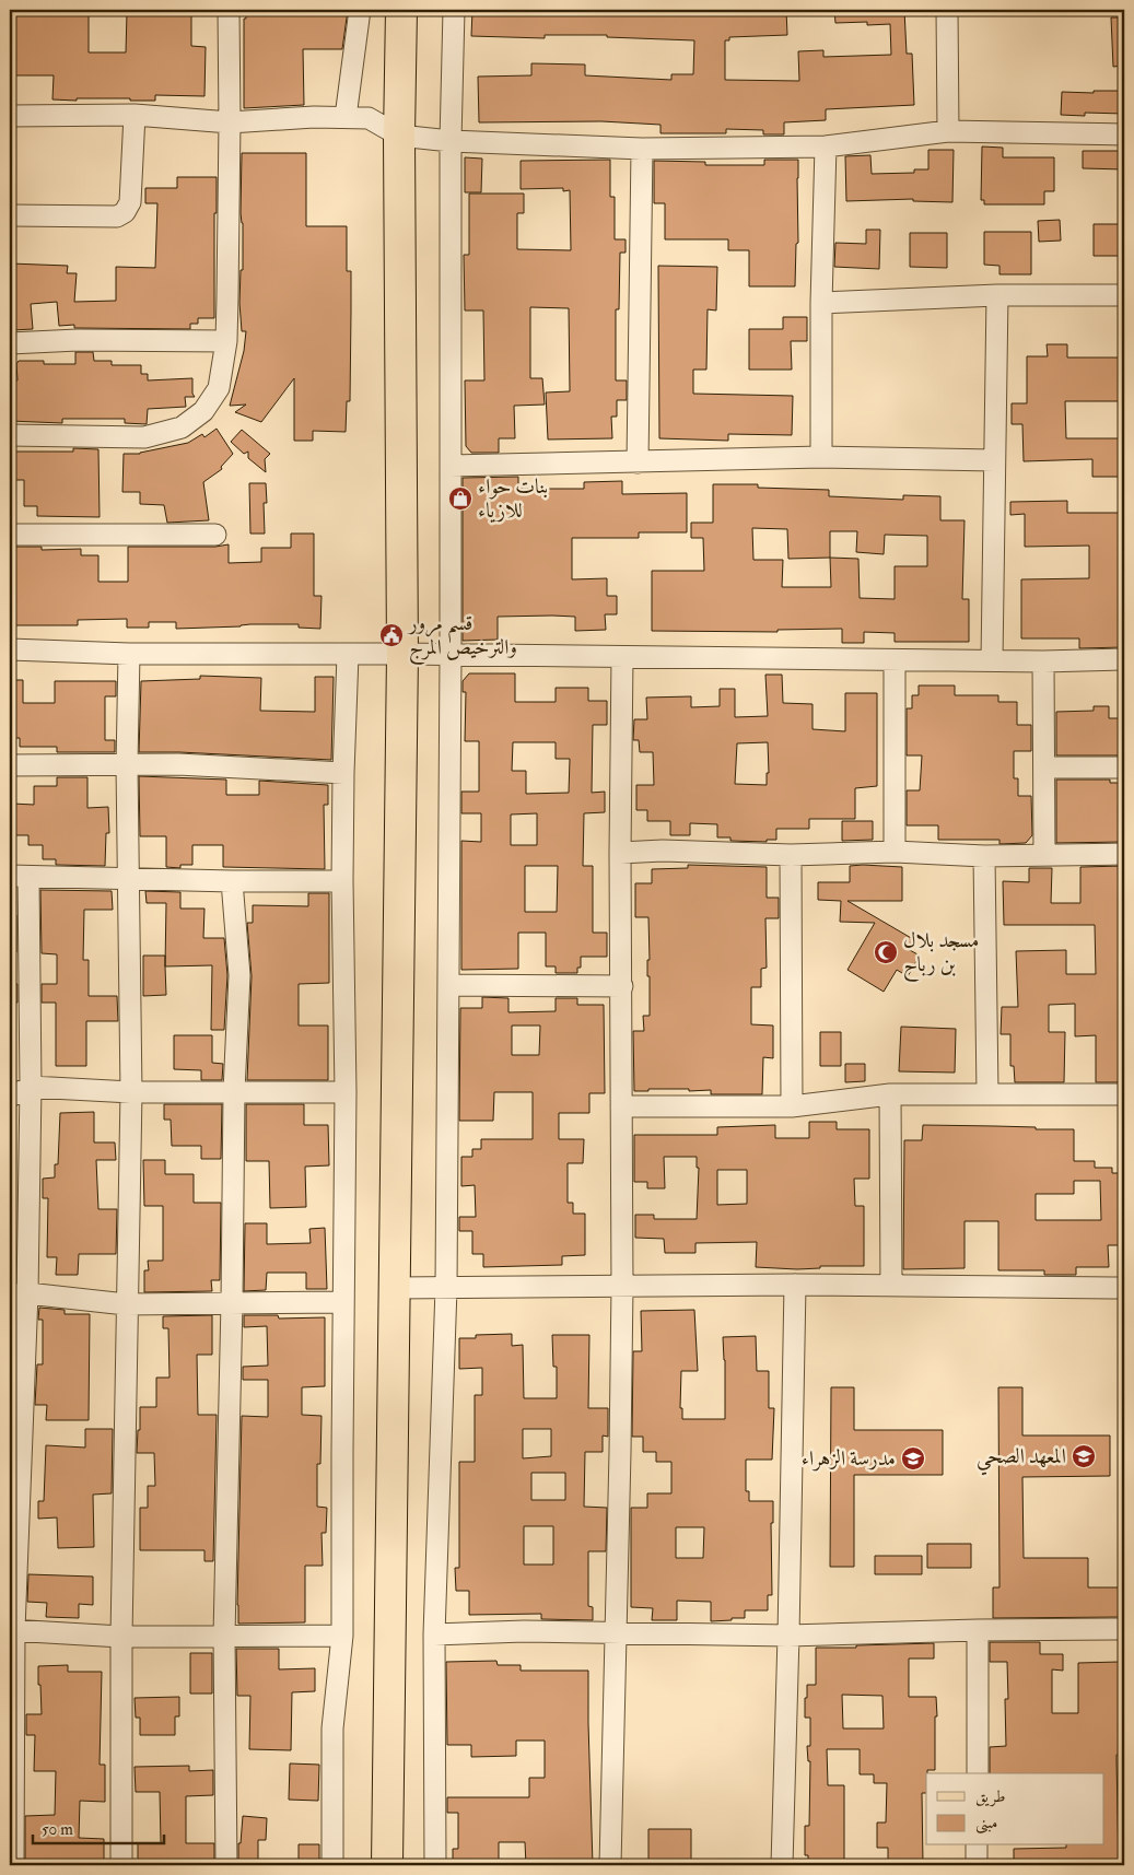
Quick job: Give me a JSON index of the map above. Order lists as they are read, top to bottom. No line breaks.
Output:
{"places":{"shop":["بنات حواء للازياء"],"public building":["قسم مرور والترخيص المرج"],"mosque":["مسجد بلال بن رباح"],"school or university":["المعهد الصحي","مدرسة الزهراء"]},"legend":["طريق","مبنى"],"scale_bar":"50 m"}
